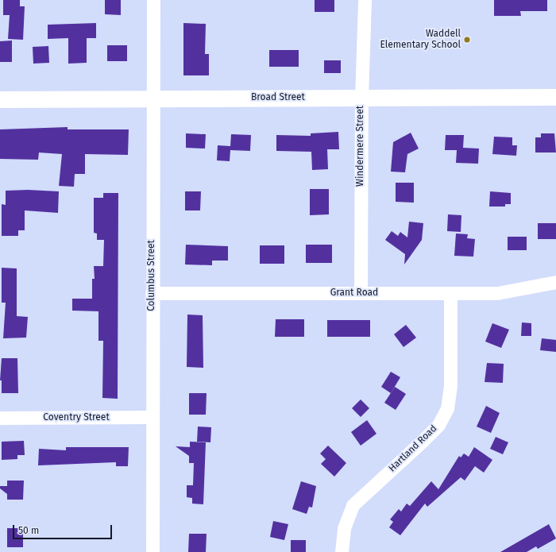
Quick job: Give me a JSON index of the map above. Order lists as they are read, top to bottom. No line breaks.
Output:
{"streets":{"street":["Broad Street","Windermere Street","Columbus Street","Grant Road","Coventry Street","Hartland Road"]},"crossings":[["Broad Street","Windermere Street"],["Broad Street","Columbus Street"],["Windermere Street","Grant Road"],["Columbus Street","Grant Road"],["Columbus Street","Coventry Street"],["Grant Road","Hartland Road"]],"places":["Waddell Elementary School"],"scale_bar":"50 m"}
